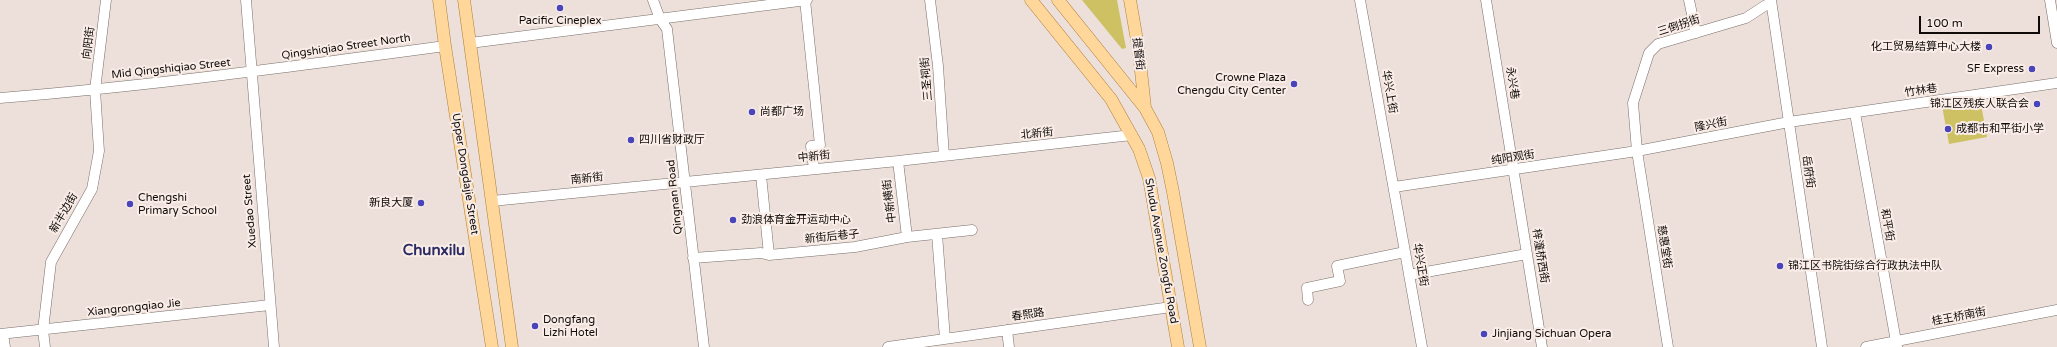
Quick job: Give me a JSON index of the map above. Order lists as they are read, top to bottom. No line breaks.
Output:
{"streets":{"main road":["提督街","Upper Dongdajie Street","Shudu Avenue Zongfu Road"],"street":["三倒拐街","向阳街","Qingshiqiao Street North","Mid Qingshiqiao Street","三圣祠街","永兴巷","竹林巷","华兴上街","隆兴街","北新街","中新街","纯阳观街","岳府街","南新街","Qingnan Road","中新横街","Xuedao Street","新半边街","和平街","新街后巷子","慈惠堂街","梓潼桥西街","华兴正街","Xiangrongqiao Jie","春熙路","桂王桥南街"]},"crossings":[["三倒拐街","隆兴街"],["三倒拐街","纯阳观街"],["三倒拐街","岳府街"],["三倒拐街","慈惠堂街"],["向阳街","Mid Qingshiqiao Street"],["向阳街","新半边街"],["Qingshiqiao Street North","Mid Qingshiqiao Street"],["Qingshiqiao Street North","Upper Dongdajie Street"],["Qingshiqiao Street North","Xuedao Street"],["提督街","Shudu Avenue Zongfu Road"],["Mid Qingshiqiao Street","Xuedao Street"],["Mid Qingshiqiao Street","新半边街"],["三圣祠街","北新街"],["三圣祠街","中新街"],["永兴巷","纯阳观街"],["永兴巷","梓潼桥西街"],["竹林巷","隆兴街"],["竹林巷","岳府街"],["竹林巷","和平街"],["华兴上街","纯阳观街"],["华兴上街","华兴正街"],["隆兴街","纯阳观街"],["隆兴街","岳府街"],["隆兴街","慈惠堂街"],["北新街","中新街"],["北新街","Shudu Avenue Zongfu Road"],["中新街","南新街"],["中新街","Qingnan Road"],["中新街","中新横街"],["纯阳观街","慈惠堂街"],["纯阳观街","梓潼桥西街"],["纯阳观街","华兴正街"],["Upper Dongdajie Street","南新街"],["南新街","Qingnan Road"],["Qingnan Road","新街后巷子"],["中新横街","新街后巷子"],["Xuedao Street","Xiangrongqiao Jie"],["新半边街","Xiangrongqiao Jie"],["和平街","桂王桥南街"],["Shudu Avenue Zongfu Road","春熙路"]],"districts":["Chunxilu"],"places":["Pacific Cineplex","化工贸易结算中心大楼","SF Express","Crowne Plaza Chengdu City Center","锦江区残疾人联合会","尚都广场","成都市和平街小学","四川省财政厅","新良大厦","Chengshi Primary School","劲浪体育金开运动中心","锦江区书院街综合行政执法中队","Dongfang Lizhi Hotel","Jinjiang Sichuan Opera"],"scale_bar":"100 m"}
